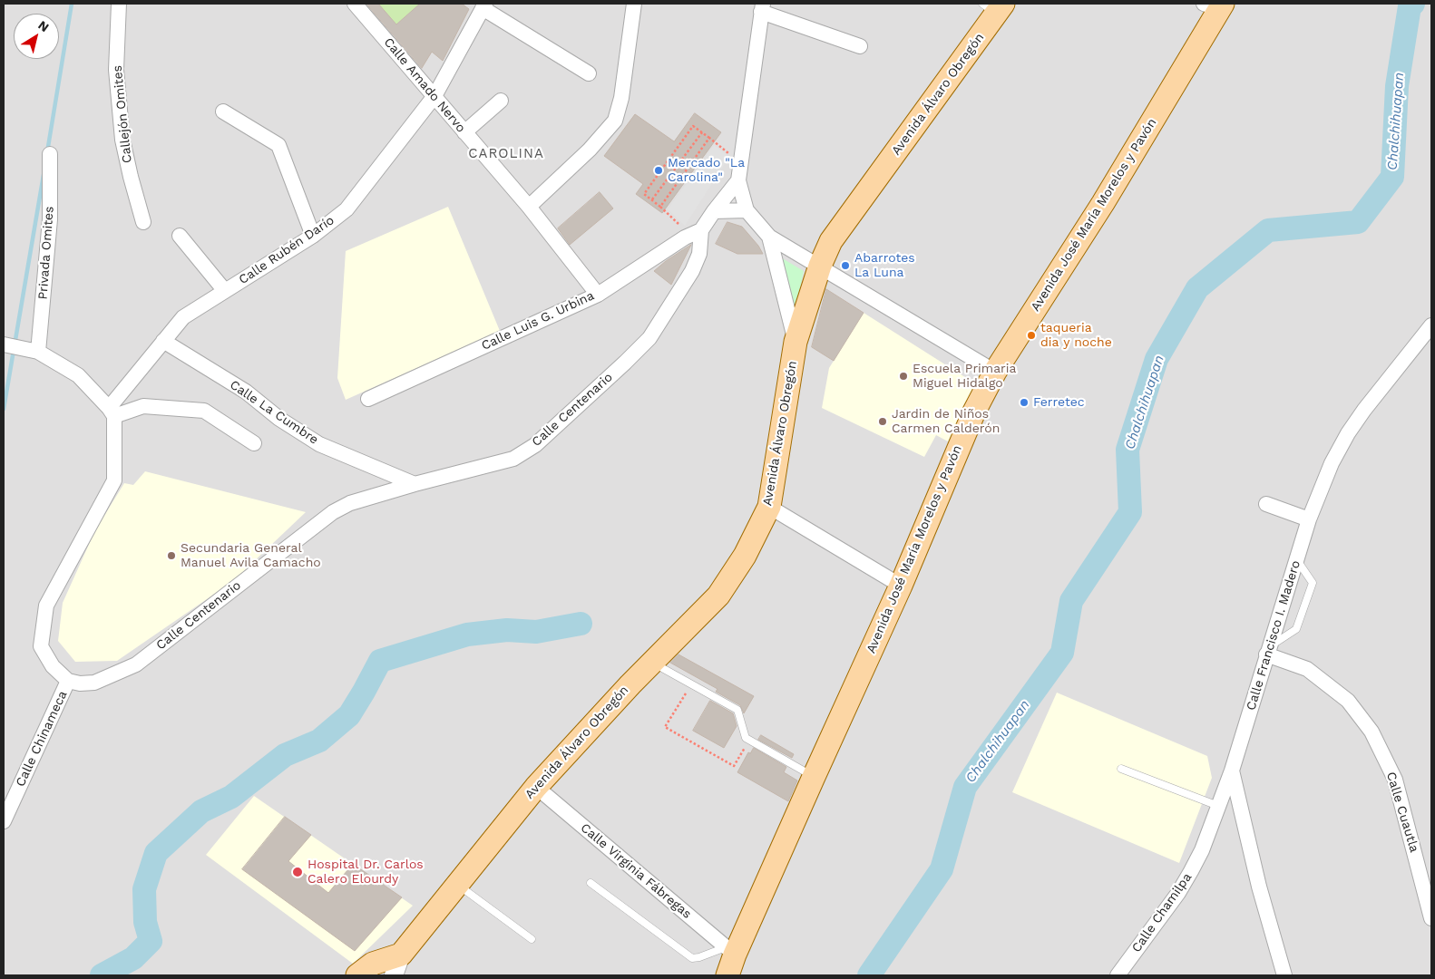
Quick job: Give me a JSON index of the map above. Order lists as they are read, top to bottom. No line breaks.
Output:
{"streets":{"main road":["Avenida Álvaro Obregón","Avenida José María Morelos y Pavón"],"street":["Calle Amado Nervo","Callejón Omites","Calle Rubén Darío","Privada Omites","Calle Luis G. Urbina","Calle Centenario","Calle La Cumbre","Calle Francisco I. Madero","Calle Chinameca","Calle Cuautla","Calle Virginia Fábregas","Calle Chamilpa"]},"crossings":[["Calle Amado Nervo","Calle Rubén Darío"],["Calle Amado Nervo","Calle Luis G. Urbina"],["Avenida Álvaro Obregón","Calle Virginia Fábregas"],["Avenida José María Morelos y Pavón","Calle Virginia Fábregas"],["Calle Rubén Darío","Calle La Cumbre"],["Calle Luis G. Urbina","Calle Centenario"],["Calle Centenario","Calle La Cumbre"],["Calle Centenario","Calle Chinameca"],["Calle Francisco I. Madero","Calle Cuautla"],["Calle Francisco I. Madero","Calle Chamilpa"]],"districts":["CAROLINA"],"water":["Chalchihuapan"],"places":["Mercado \"La Carolina\"","Abarrotes La Luna","taqueria dia y noche","Escuela Primaria Miguel Hidalgo","Ferretec","Jardin de Niños Carmen Calderón","Secundaria General Manuel Avila Camacho","Hospital Dr. Carlos Calero Elourdy"],"north":"top right"}
